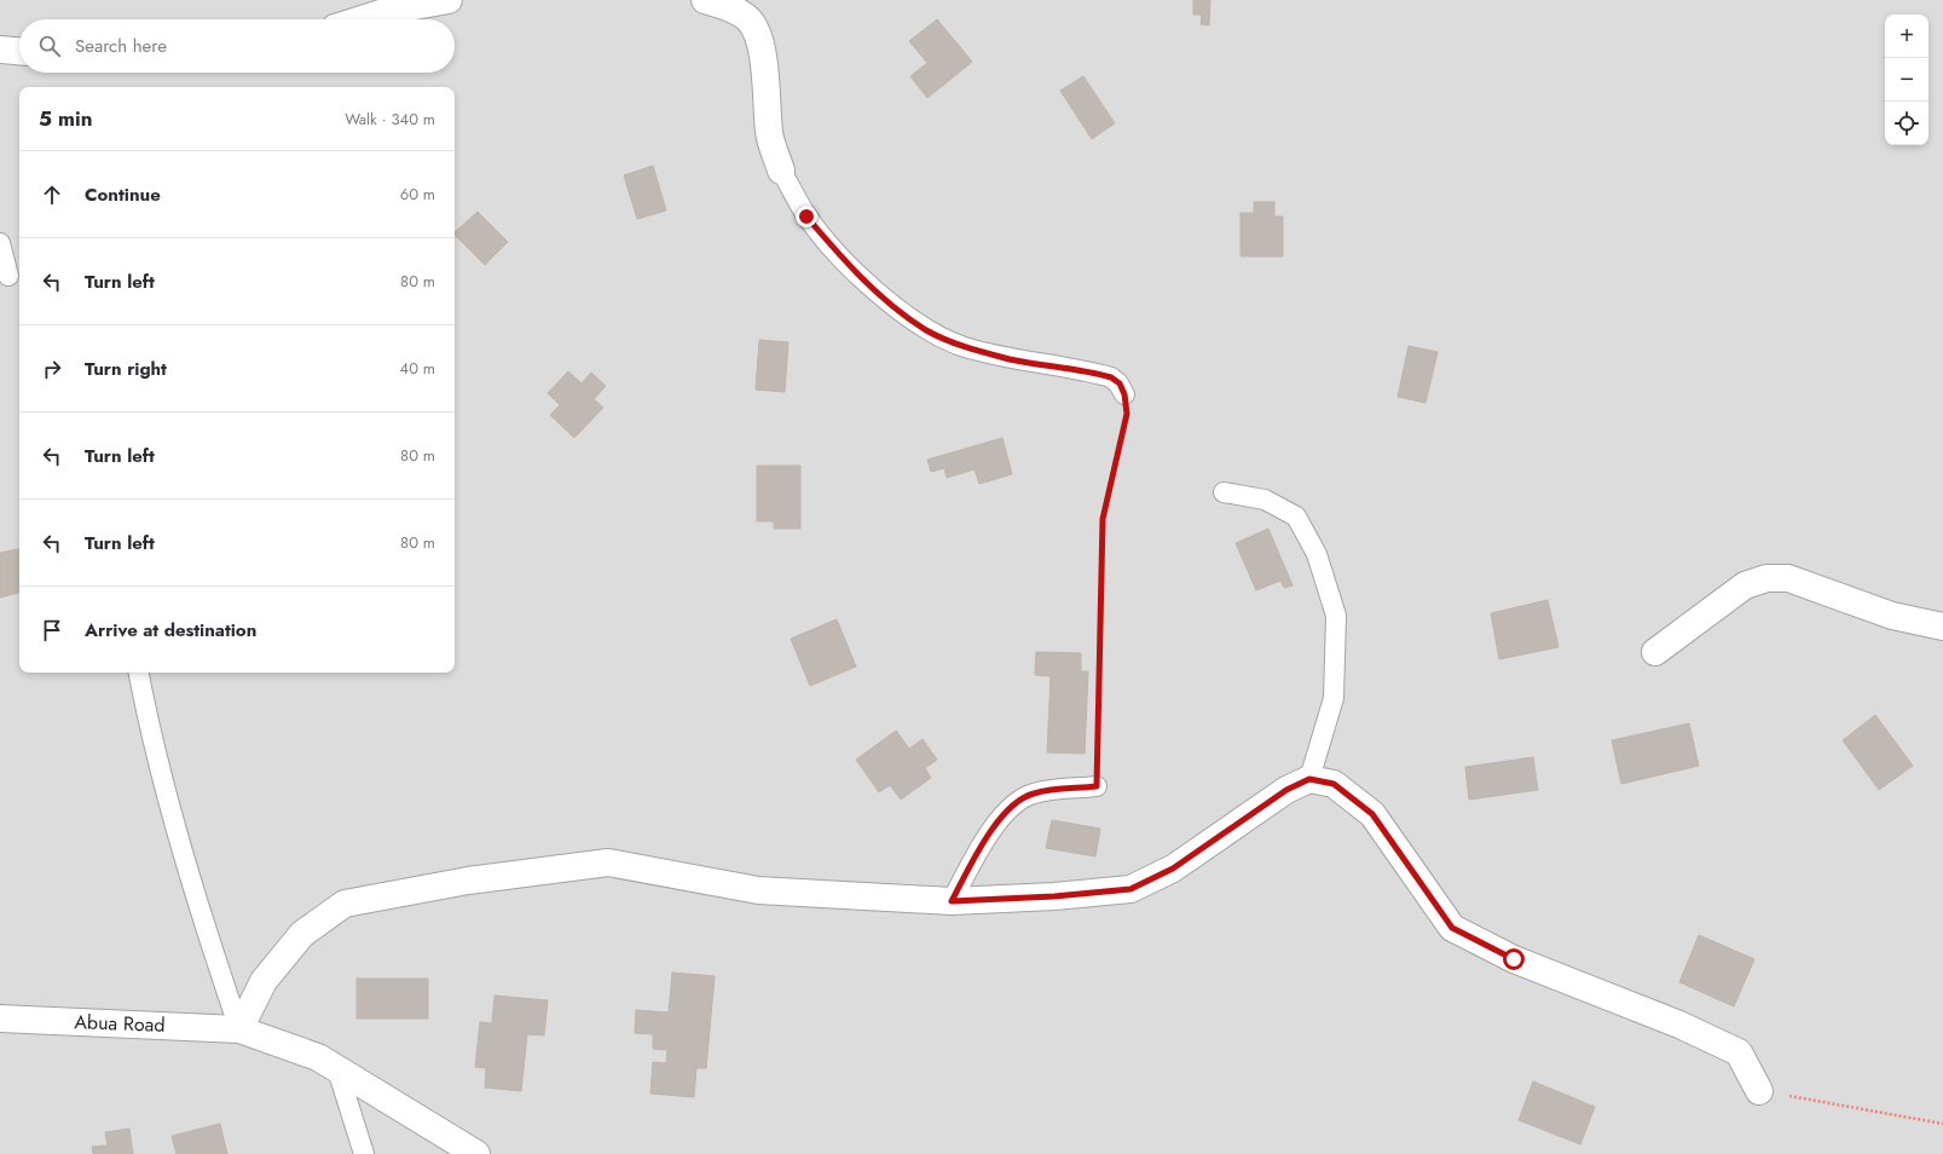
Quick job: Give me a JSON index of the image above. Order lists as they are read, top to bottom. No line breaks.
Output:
{"streets":{"street":["Abua Road"]},"page":{"map_buttons":["+","−"],"search":"Search here","heading":["5 min","Walk · 340 m"],"list":[["Continue","60 m"],["Turn left","80 m"],["Turn right","40 m"],["Turn left","80 m"],["Turn left","80 m"],"Arrive at destination"]}}
